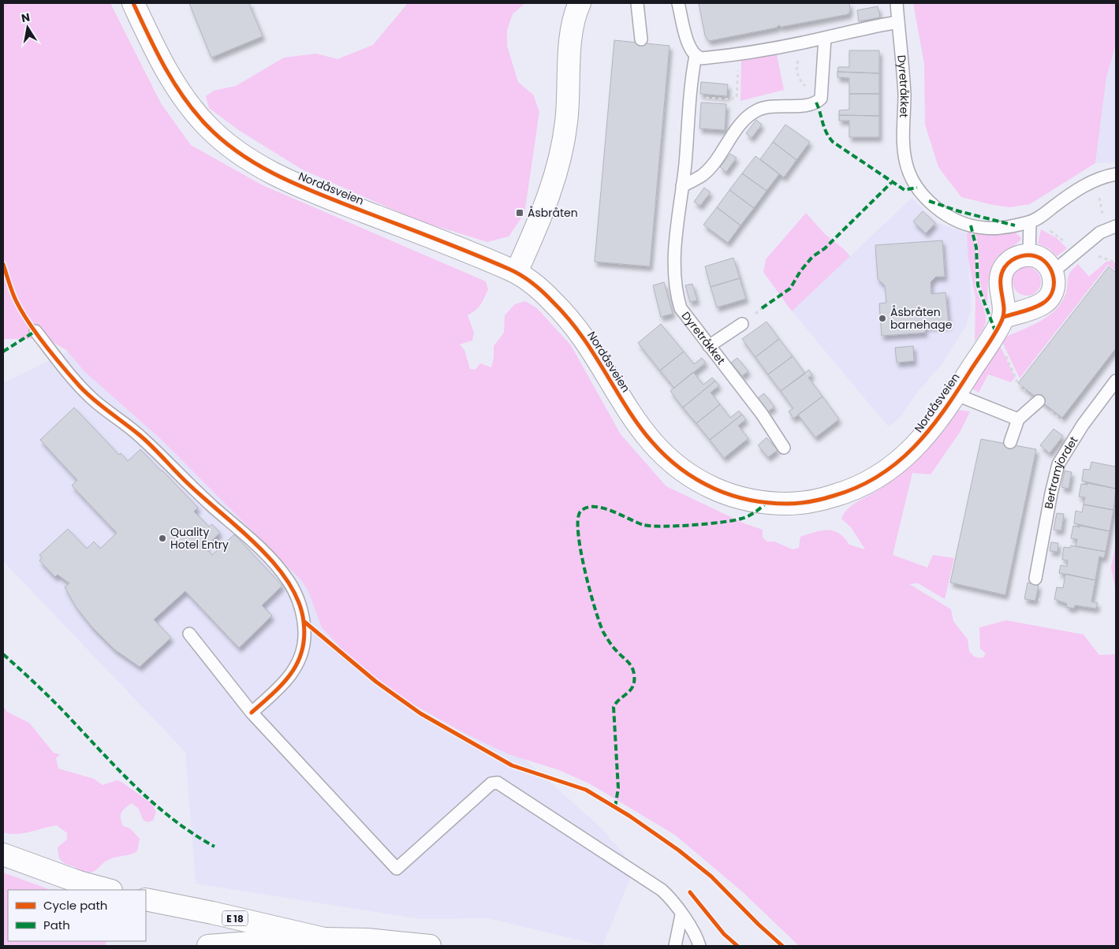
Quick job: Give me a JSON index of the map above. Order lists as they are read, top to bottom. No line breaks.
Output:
{"streets":{"main road":["Nordåsveien","E 18"],"lane":["Dyretråkket","Bertramjordet"]},"places":{"transit":["Åsbråten"],"other":["Åsbråten barnehage","Quality Hotel Entry"]},"legend":["Cycle path","Path"],"north":"top"}
